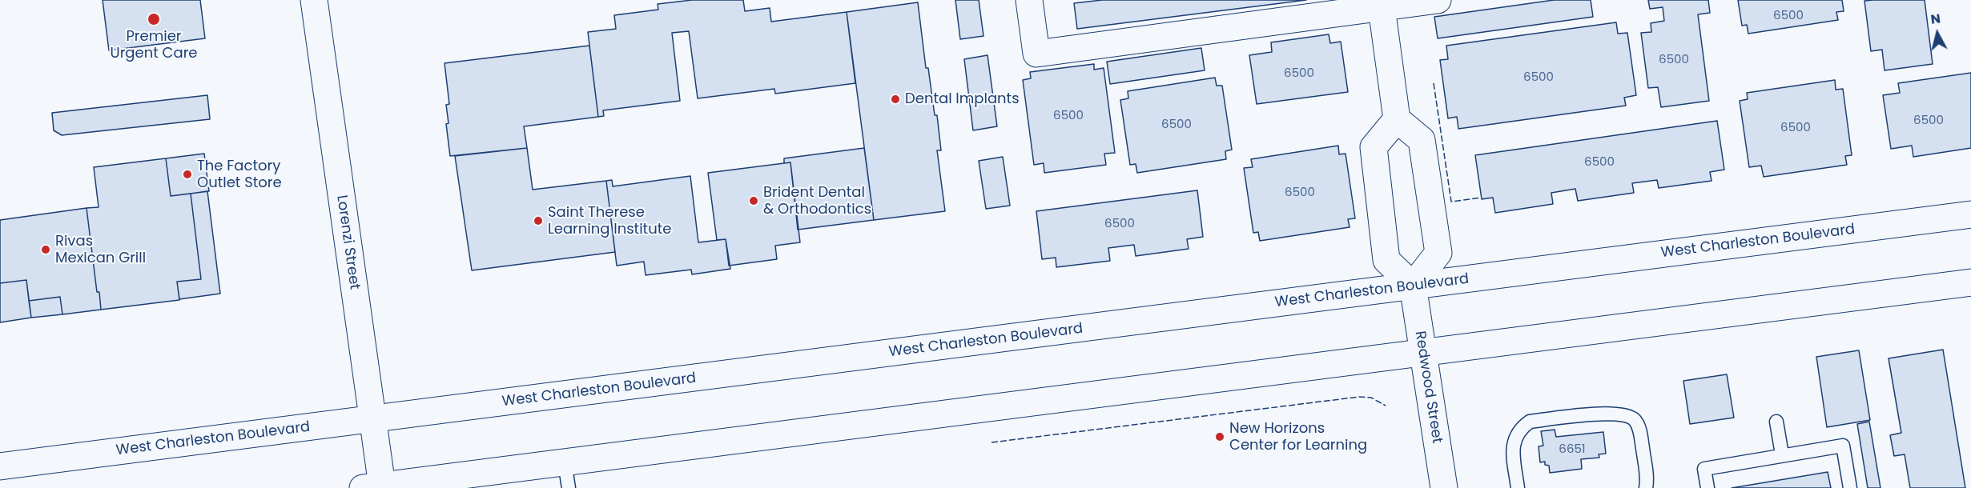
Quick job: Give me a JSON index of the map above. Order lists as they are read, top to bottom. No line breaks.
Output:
{"streets":{"main road":["West Charleston Boulevard","Lorenzi Street","Redwood Street"]},"crossings":[["West Charleston Boulevard","Lorenzi Street"],["West Charleston Boulevard","Redwood Street"]],"places":["Premier Urgent Care","Dental Implants","The Factory Outlet Store","Brident Dental & Orthodontics","Saint Therese Learning Institute","Rivas Mexican Grill","New Horizons Center for Learning"],"house_numbers":["6500","6500","6500","6500","6500","6500","6500","6500","6500","6500","6500","6651"],"north":"top"}
